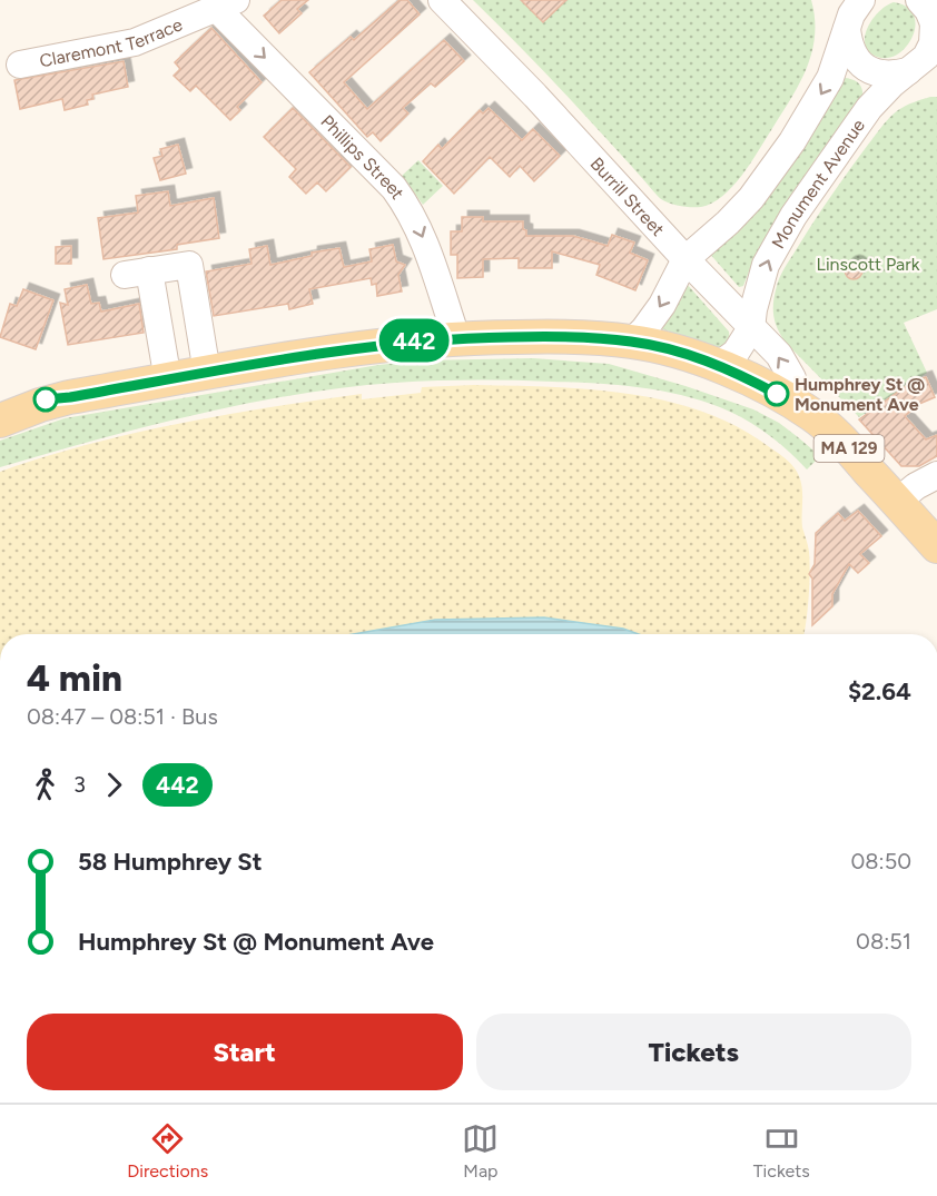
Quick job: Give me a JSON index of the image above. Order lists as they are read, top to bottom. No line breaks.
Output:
{"streets":{"main road":["MA 129"],"street":["Claremont Terrace","Phillips Street","Monument Avenue","Burrill Street"]},"crossings":[["Claremont Terrace","Phillips Street"],["Phillips Street","MA 129"],["Monument Avenue","Burrill Street"],["Monument Avenue","MA 129"],["Burrill Street","MA 129"]],"one_way":["Phillips Street"],"parks":["Linscott Park"],"places":["Humphrey St @ Monument Ave"],"lines":["bus line 442"],"page":{"on_map":"442","heading":["4 min","08:47 – 08:51 · Bus","$2.64"],"legs":["3","442"],"list":[{"name":"58 Humphrey St","value":"08:50"},{"name":"Humphrey St @ Monument Ave","value":"08:51"}],"buttons":["Start","Tickets"],"tabs":["Directions","Map","Tickets"]}}
